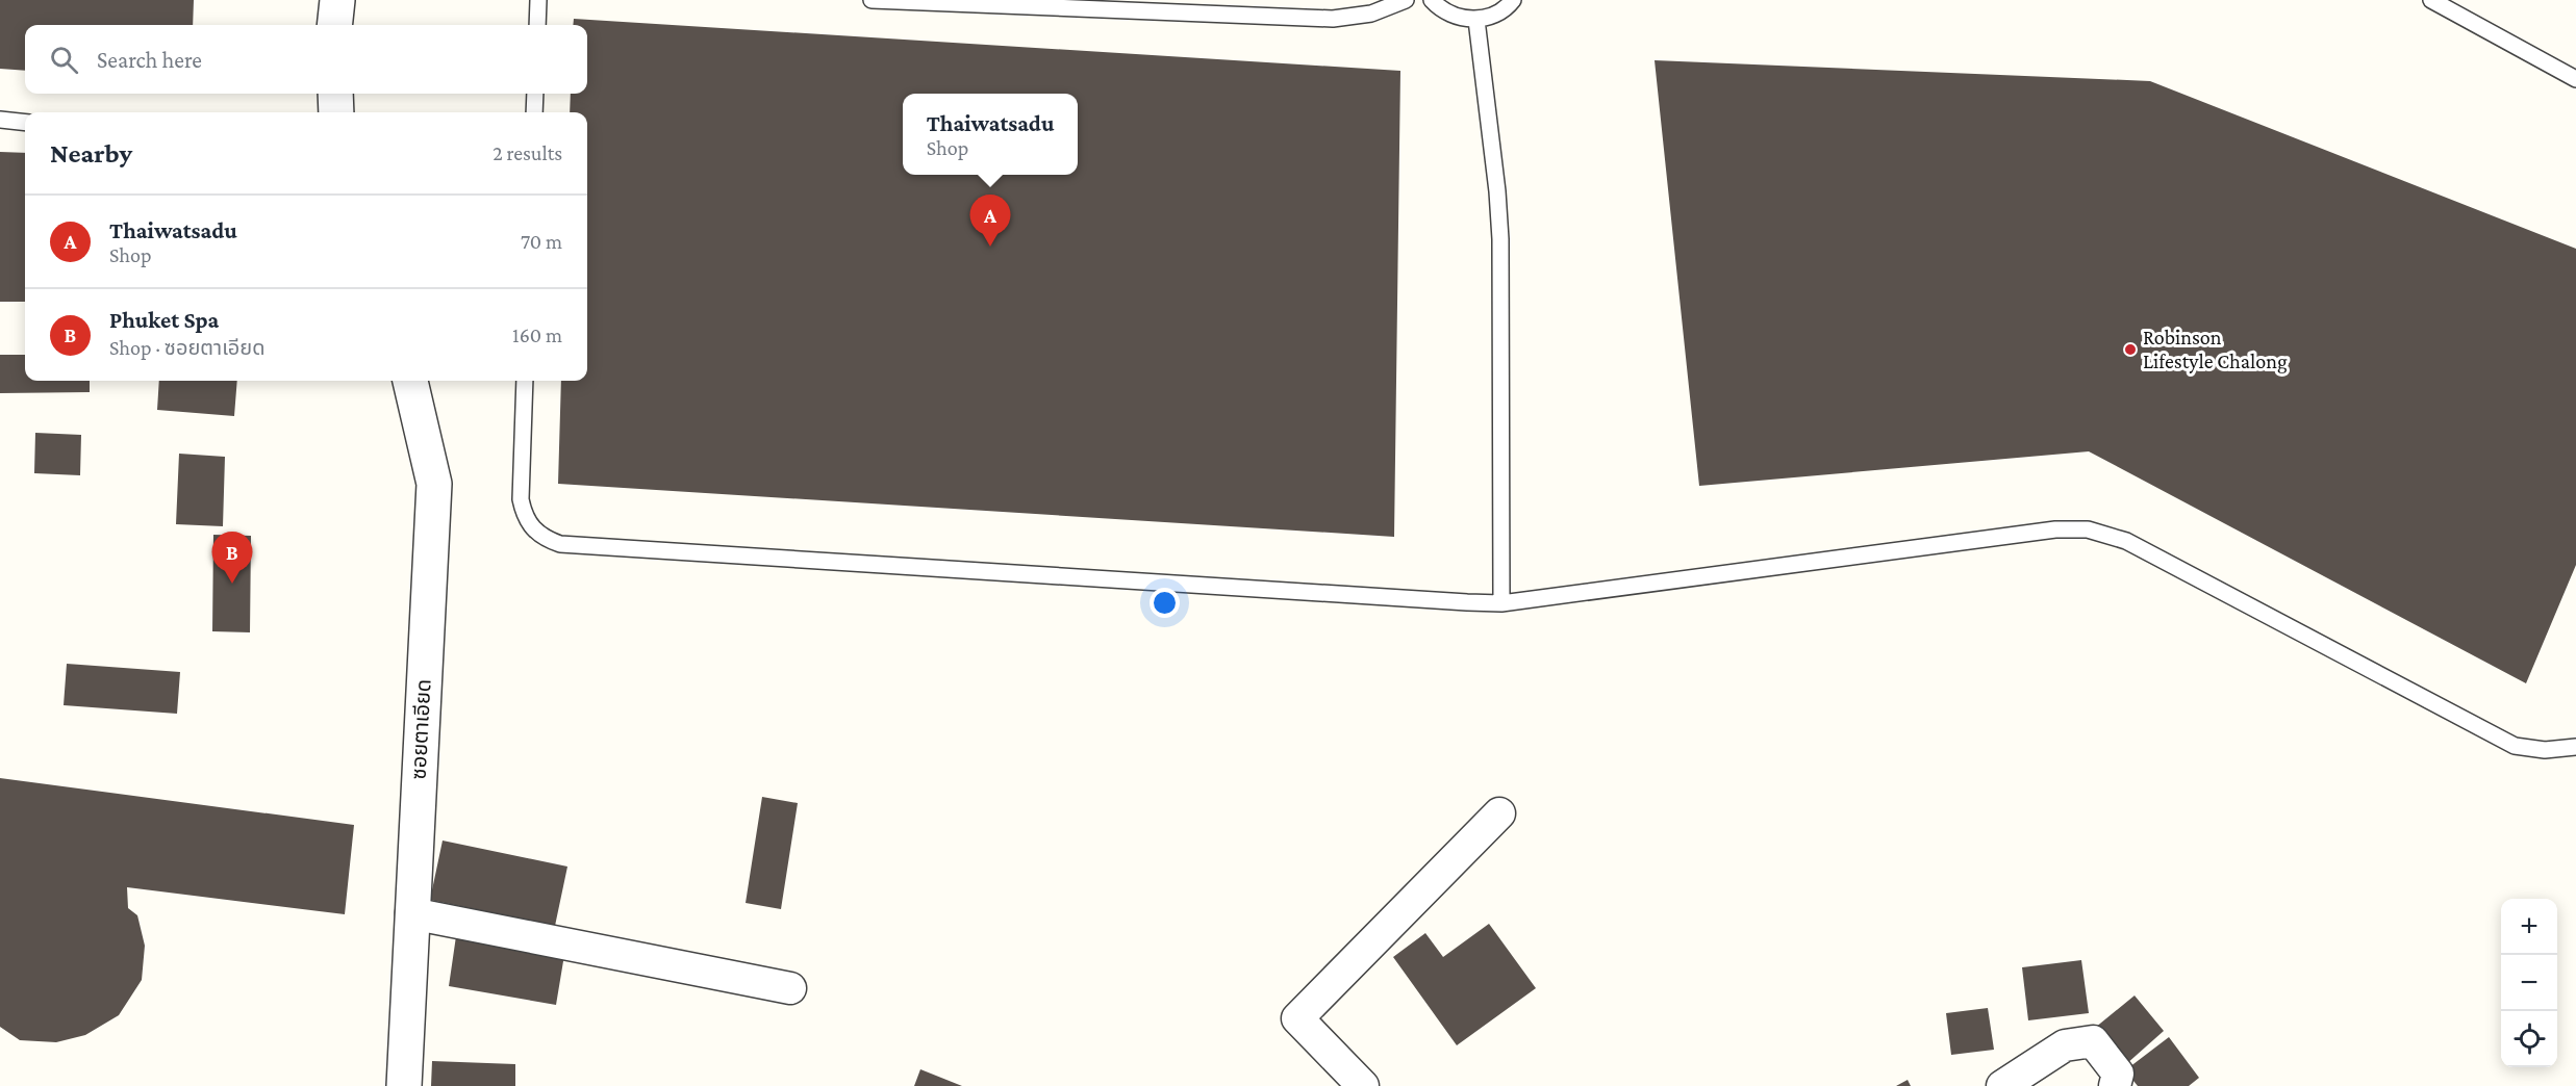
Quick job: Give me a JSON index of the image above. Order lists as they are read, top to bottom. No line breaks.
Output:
{"streets":{"street":["ซอยตาเอียด"]},"places":["Robinson Lifestyle Chalong"],"page":{"search":"Search here","popup":["Thaiwatsadu","Shop"],"heading":["Nearby","2 results"],"list":[{"mark":"A","name":"Thaiwatsadu","note":"Shop","value":"70 m"},{"mark":"B","name":"Phuket Spa","note":"Shop · ซอยตาเอียด","value":"160 m"}],"pins":["A","B"],"map_buttons":["+","−"]}}
